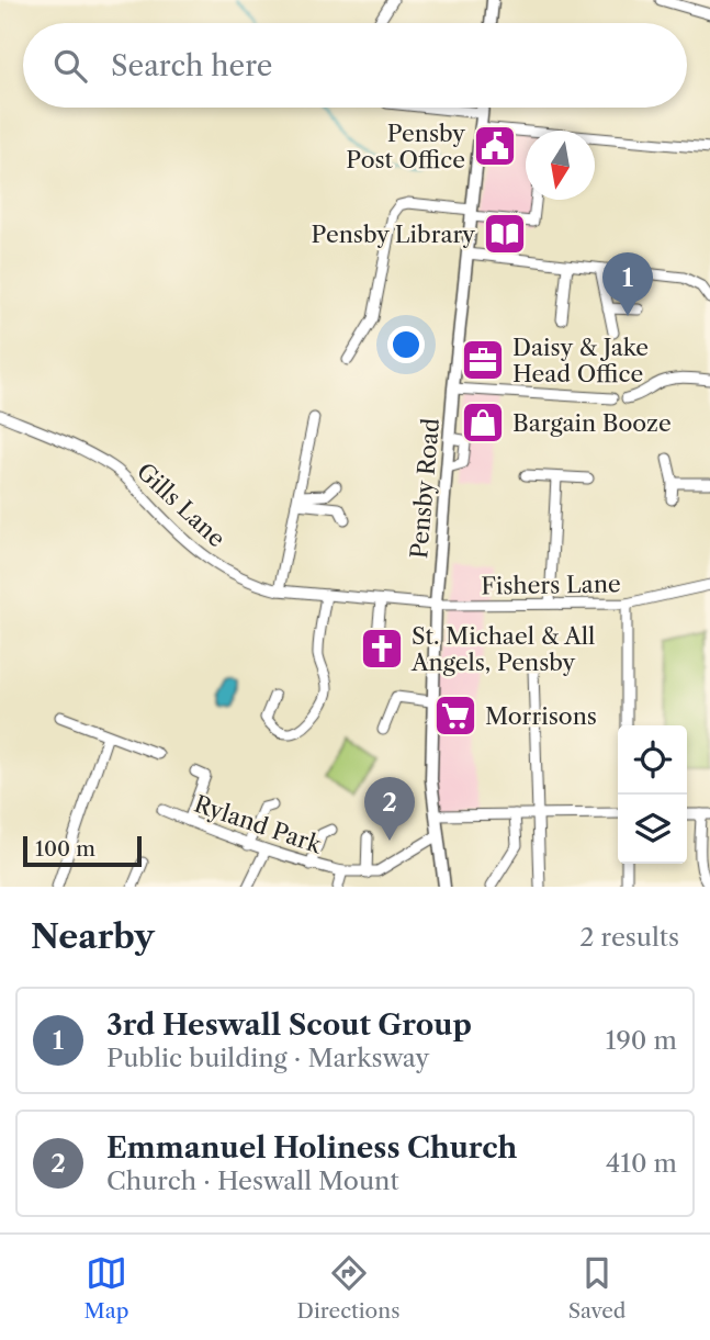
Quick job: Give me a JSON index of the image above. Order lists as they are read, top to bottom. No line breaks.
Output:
{"streets":{"main road":["Pensby Road"],"street":["Gills Lane","Fishers Lane","Ryland Park"]},"crossings":[["Pensby Road","Gills Lane"],["Pensby Road","Fishers Lane"],["Gills Lane","Fishers Lane"]],"places":{"public building":["Pensby Post Office"],"library":["Pensby Library"],"office":["Daisy & Jake Head Office"],"shop":["Bargain Booze"],"church":["St. Michael & All Angels, Pensby"],"supermarket":["Morrisons"]},"scale_bar":"100 m","north":"bottom","page":{"search":"Search here","pins":["1","2"],"scale":"100 m","heading":["Nearby","2 results"],"list":[{"mark":"1","name":"3rd Heswall Scout Group","note":"Public building · Marksway","value":"190 m"},{"mark":"2","name":"Emmanuel Holiness Church","note":"Church · Heswall Mount","value":"410 m"}],"nav":["Map","Directions","Saved"]}}
